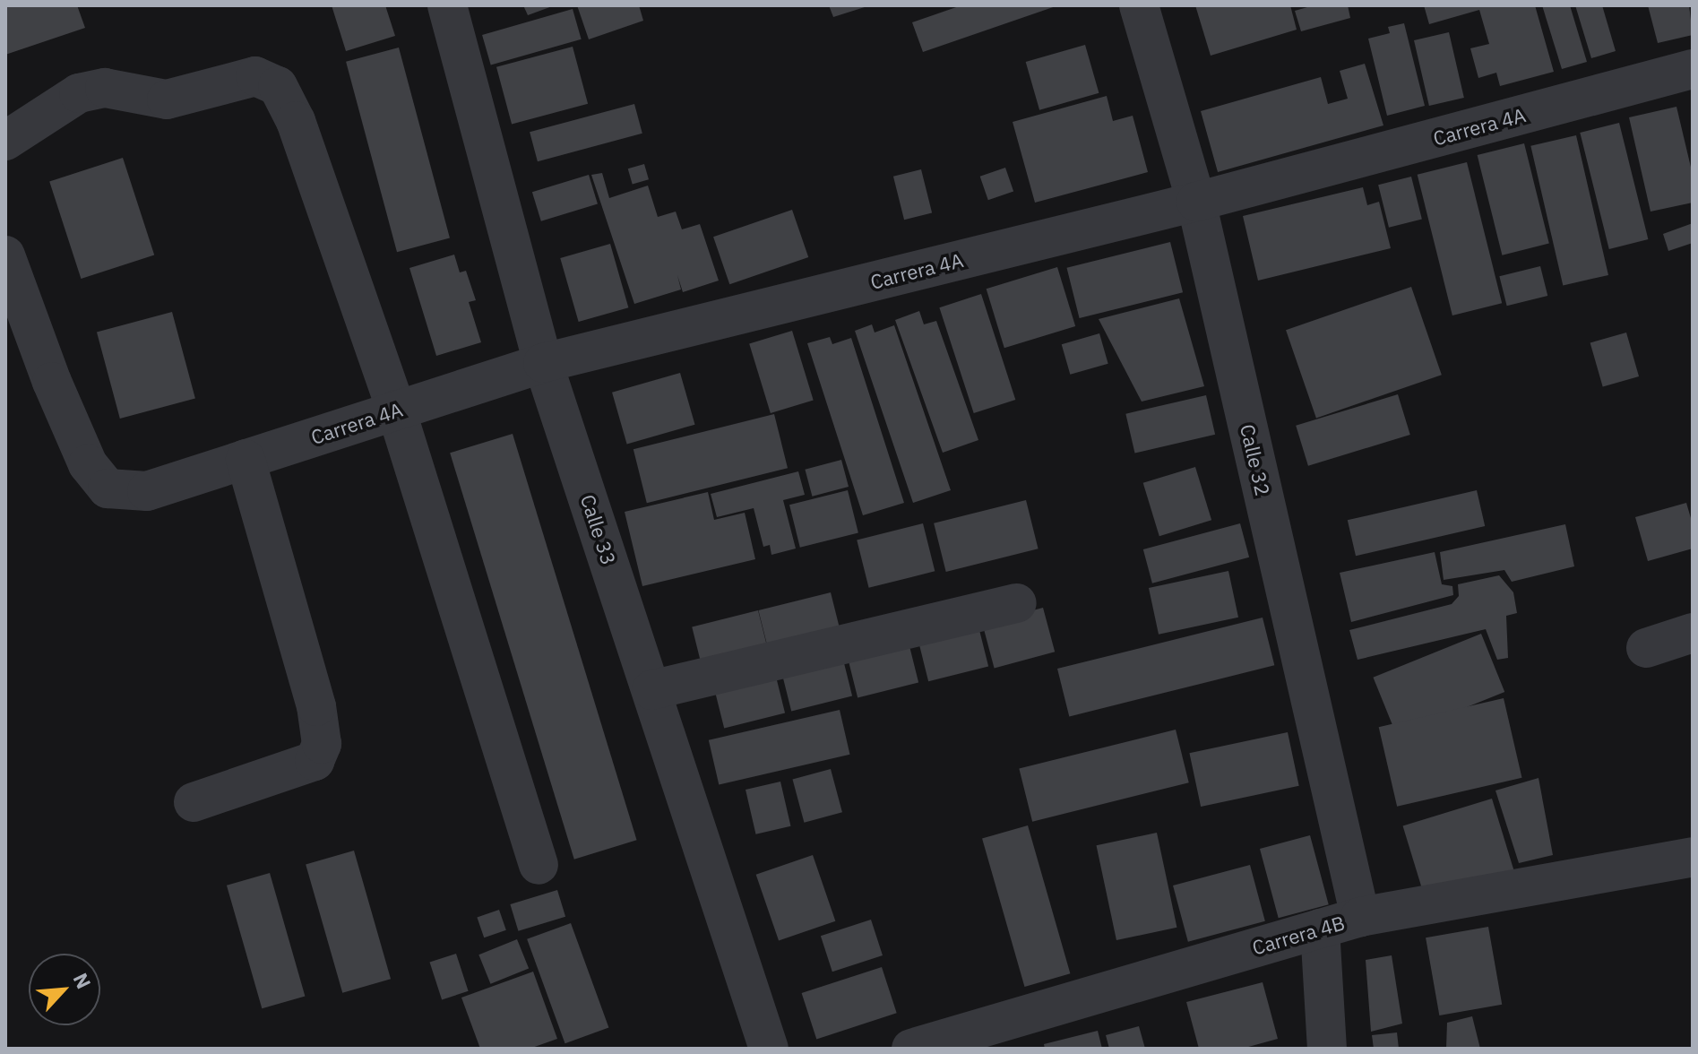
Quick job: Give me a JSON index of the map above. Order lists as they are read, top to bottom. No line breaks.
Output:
{"streets":{"street":["Carrera 4A","Calle 32","Calle 33","Carrera 4B"]},"crossings":[["Carrera 4A","Calle 32"],["Carrera 4A","Calle 33"],["Calle 32","Carrera 4B"]],"north":"top right"}
